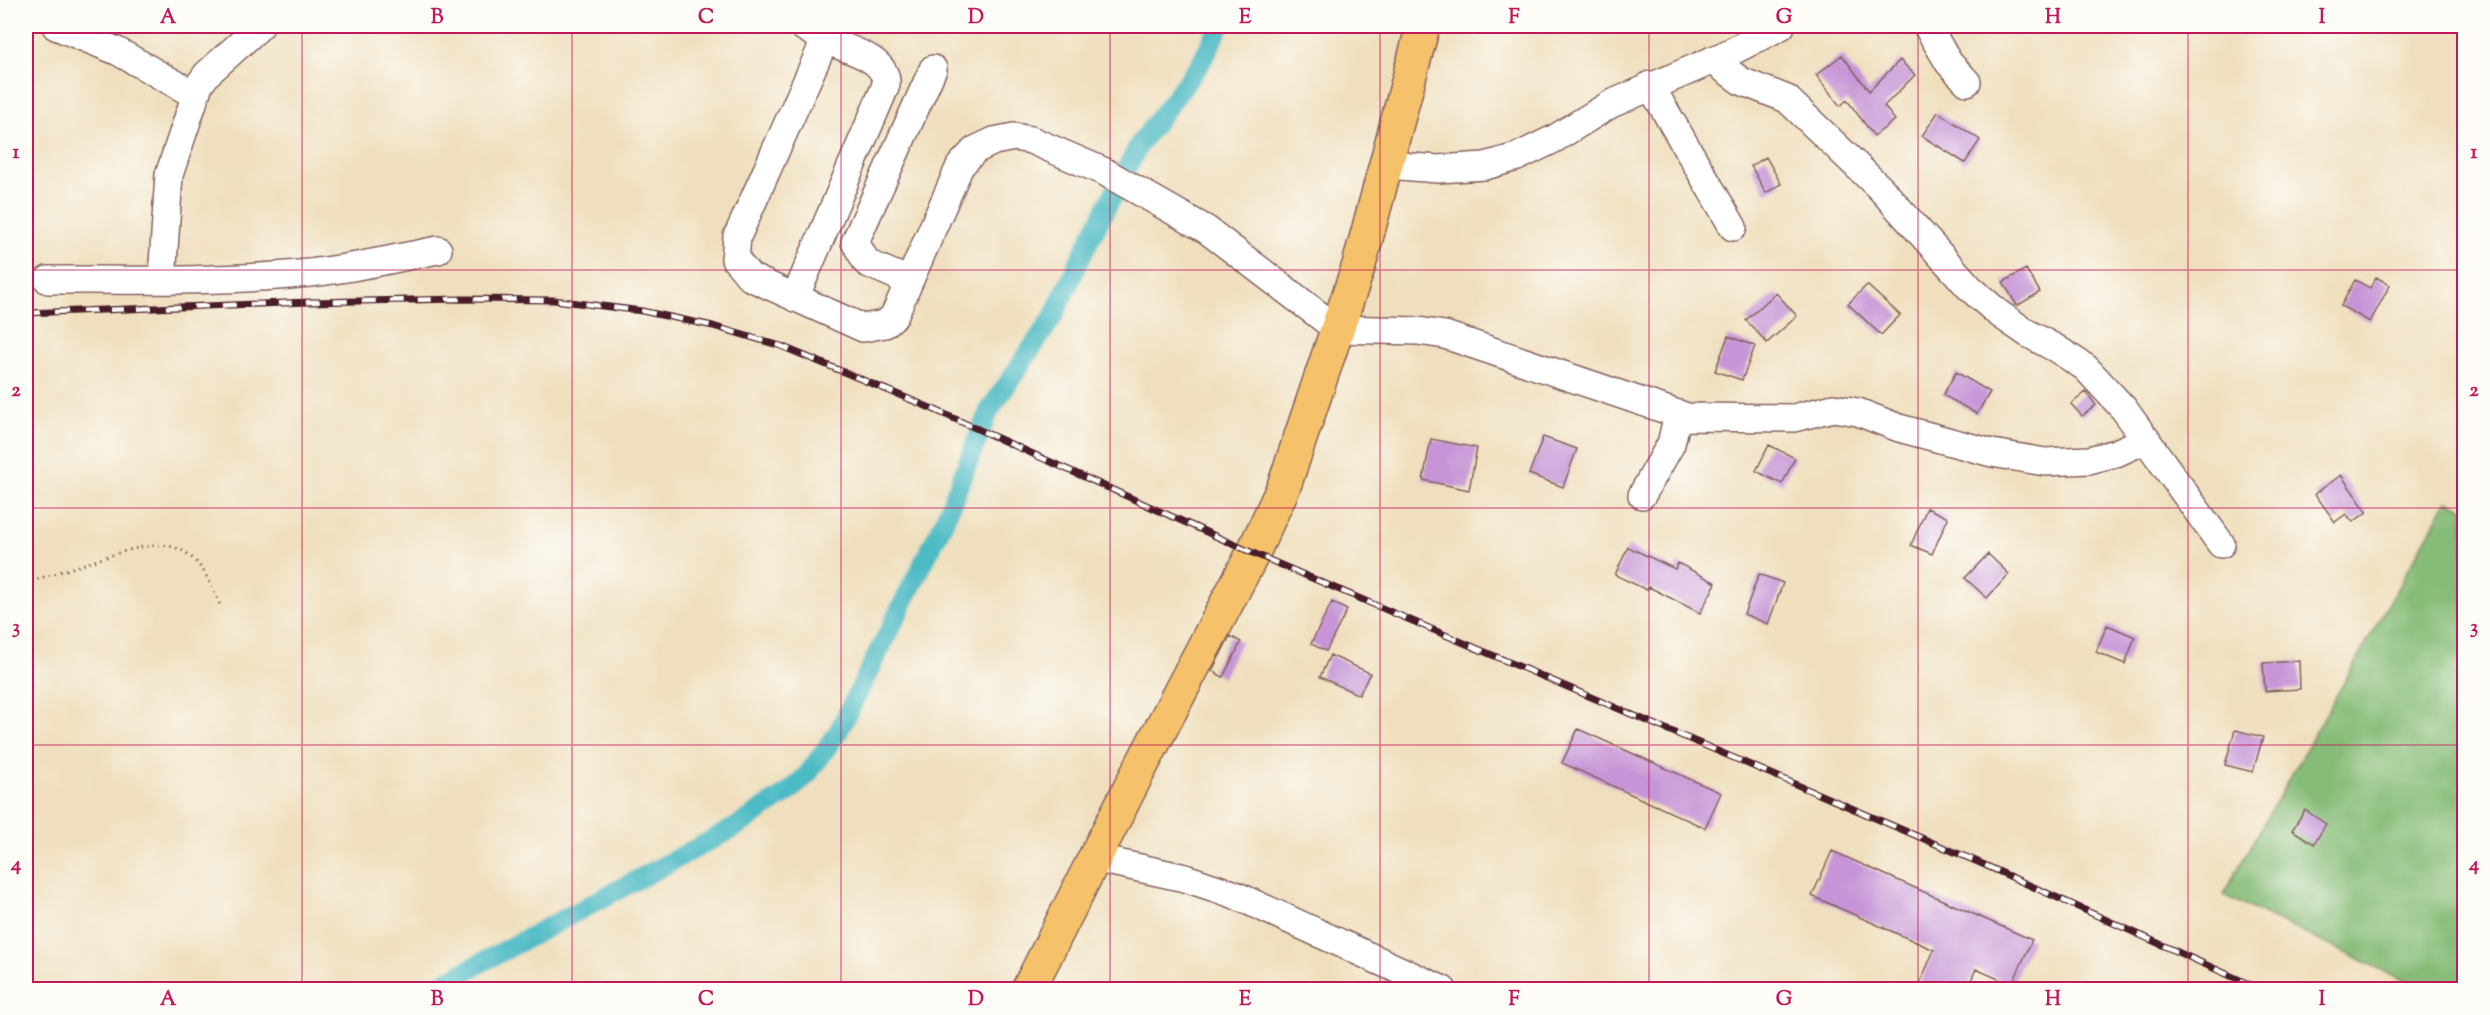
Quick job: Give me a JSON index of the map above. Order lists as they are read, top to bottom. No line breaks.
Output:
{"grid":{"columns":["A","B","C","D","E","F","G","H","I"],"rows":["1","2","3","4"]}}
